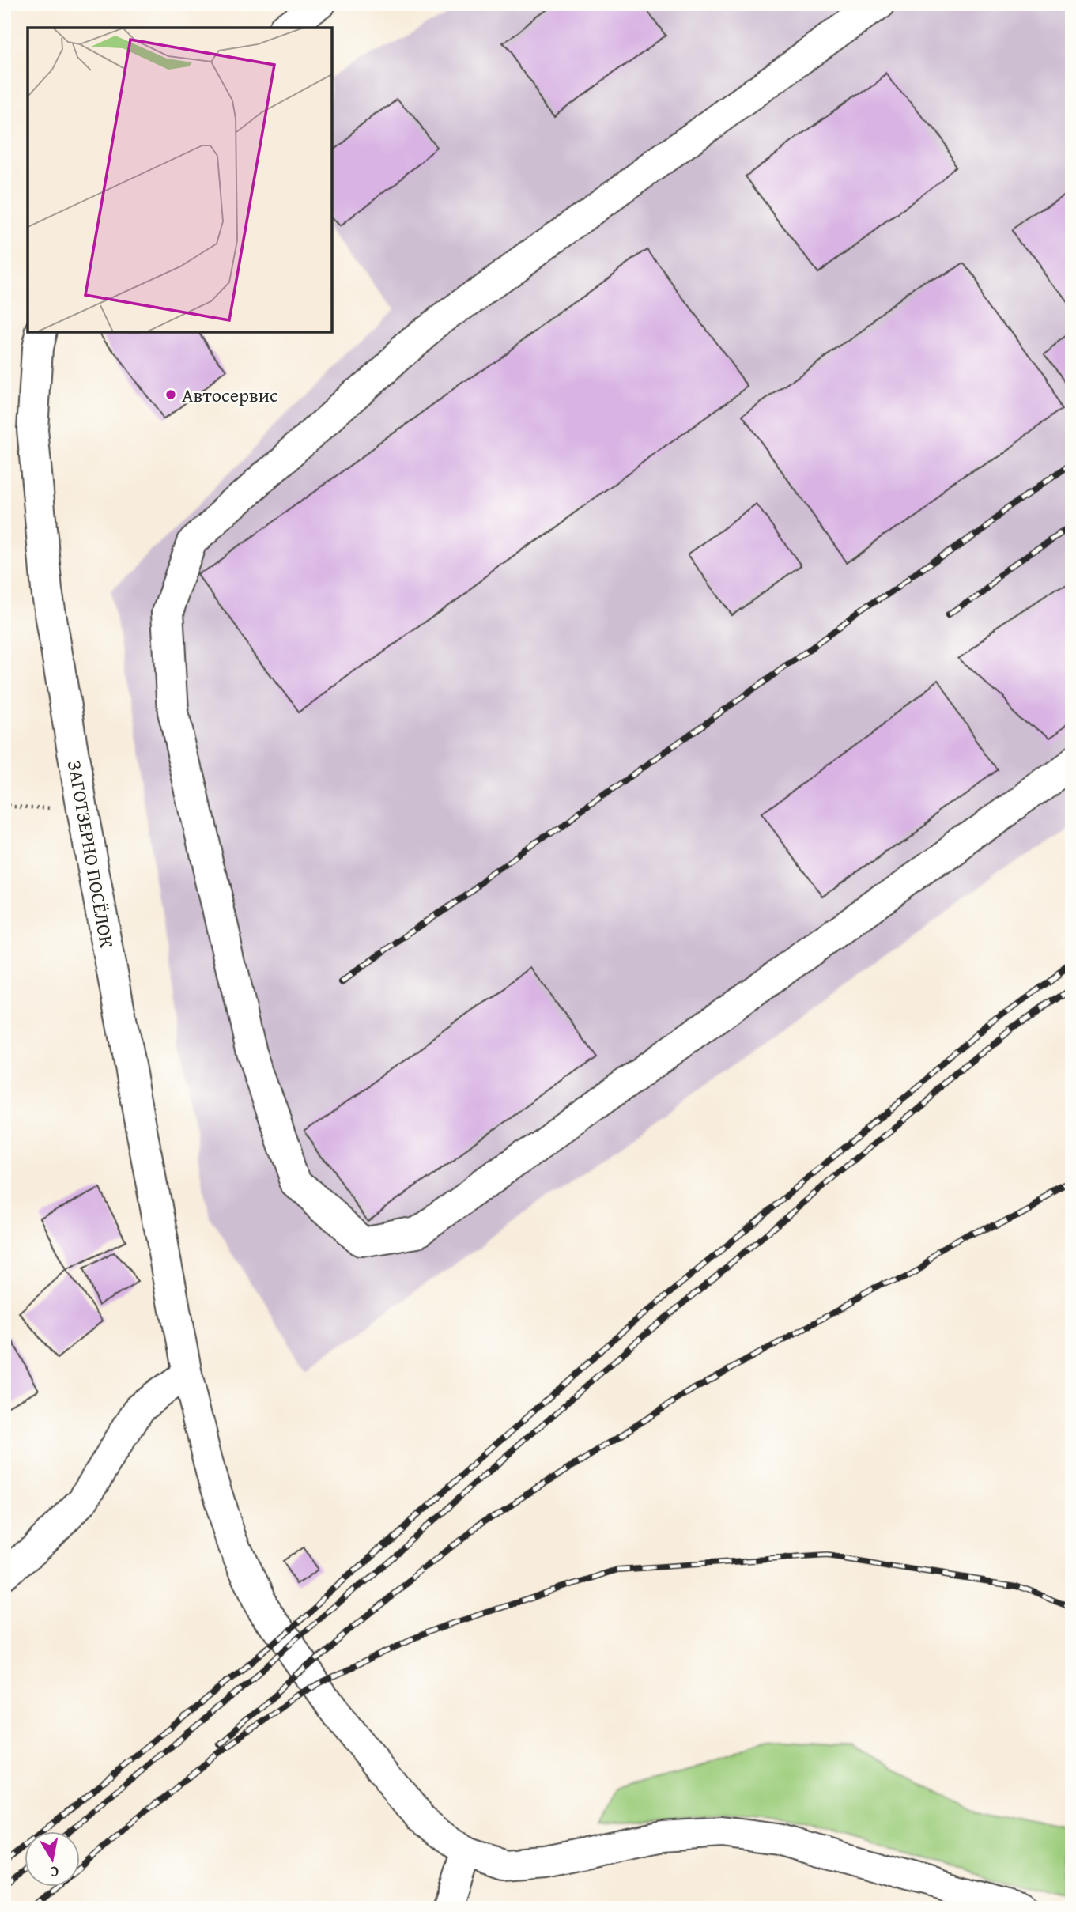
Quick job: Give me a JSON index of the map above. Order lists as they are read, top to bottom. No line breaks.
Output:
{"streets":{"street":["ЗАГОТЗЕРНО ПОСЁЛОК"]},"places":["Автосервис"],"north":"bottom"}
